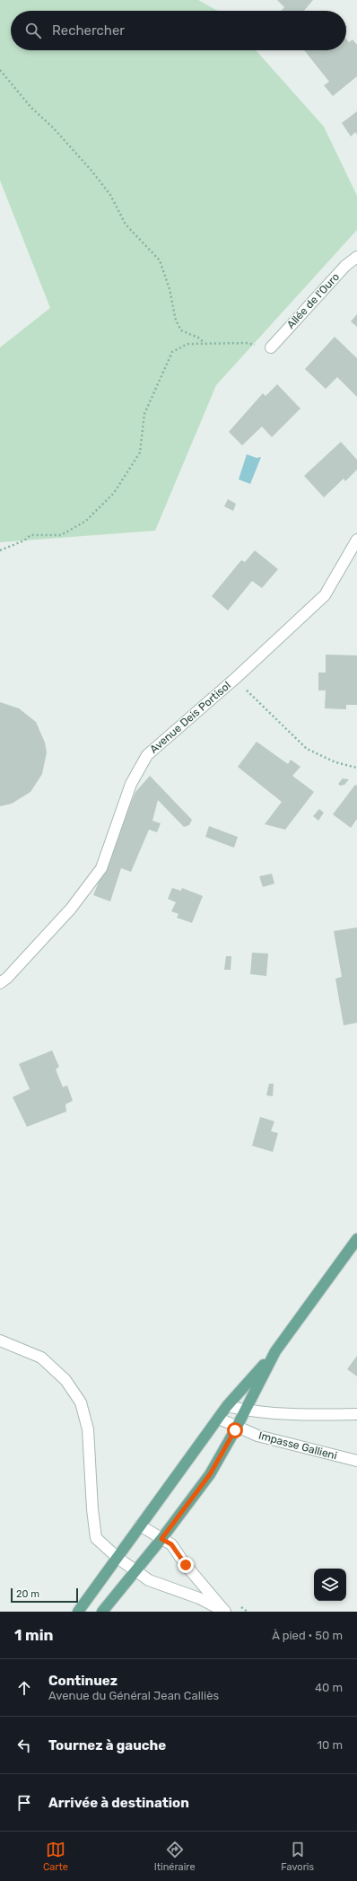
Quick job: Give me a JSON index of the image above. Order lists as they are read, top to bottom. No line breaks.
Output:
{"streets":{"street":["Allée de l'Ouro","Avenue Deis Portisol","Impasse Gallieni"]},"scale_bar":"20 m","page":{"search":"Rechercher","scale":"20 m","heading":["1 min","À pied · 50 m"],"list":[["Continuez","Avenue du Général Jean Calliès","40 m"],["Tournez à gauche","10 m"],"Arrivée à destination"],"nav":["Carte","Itinéraire","Favoris"]}}
